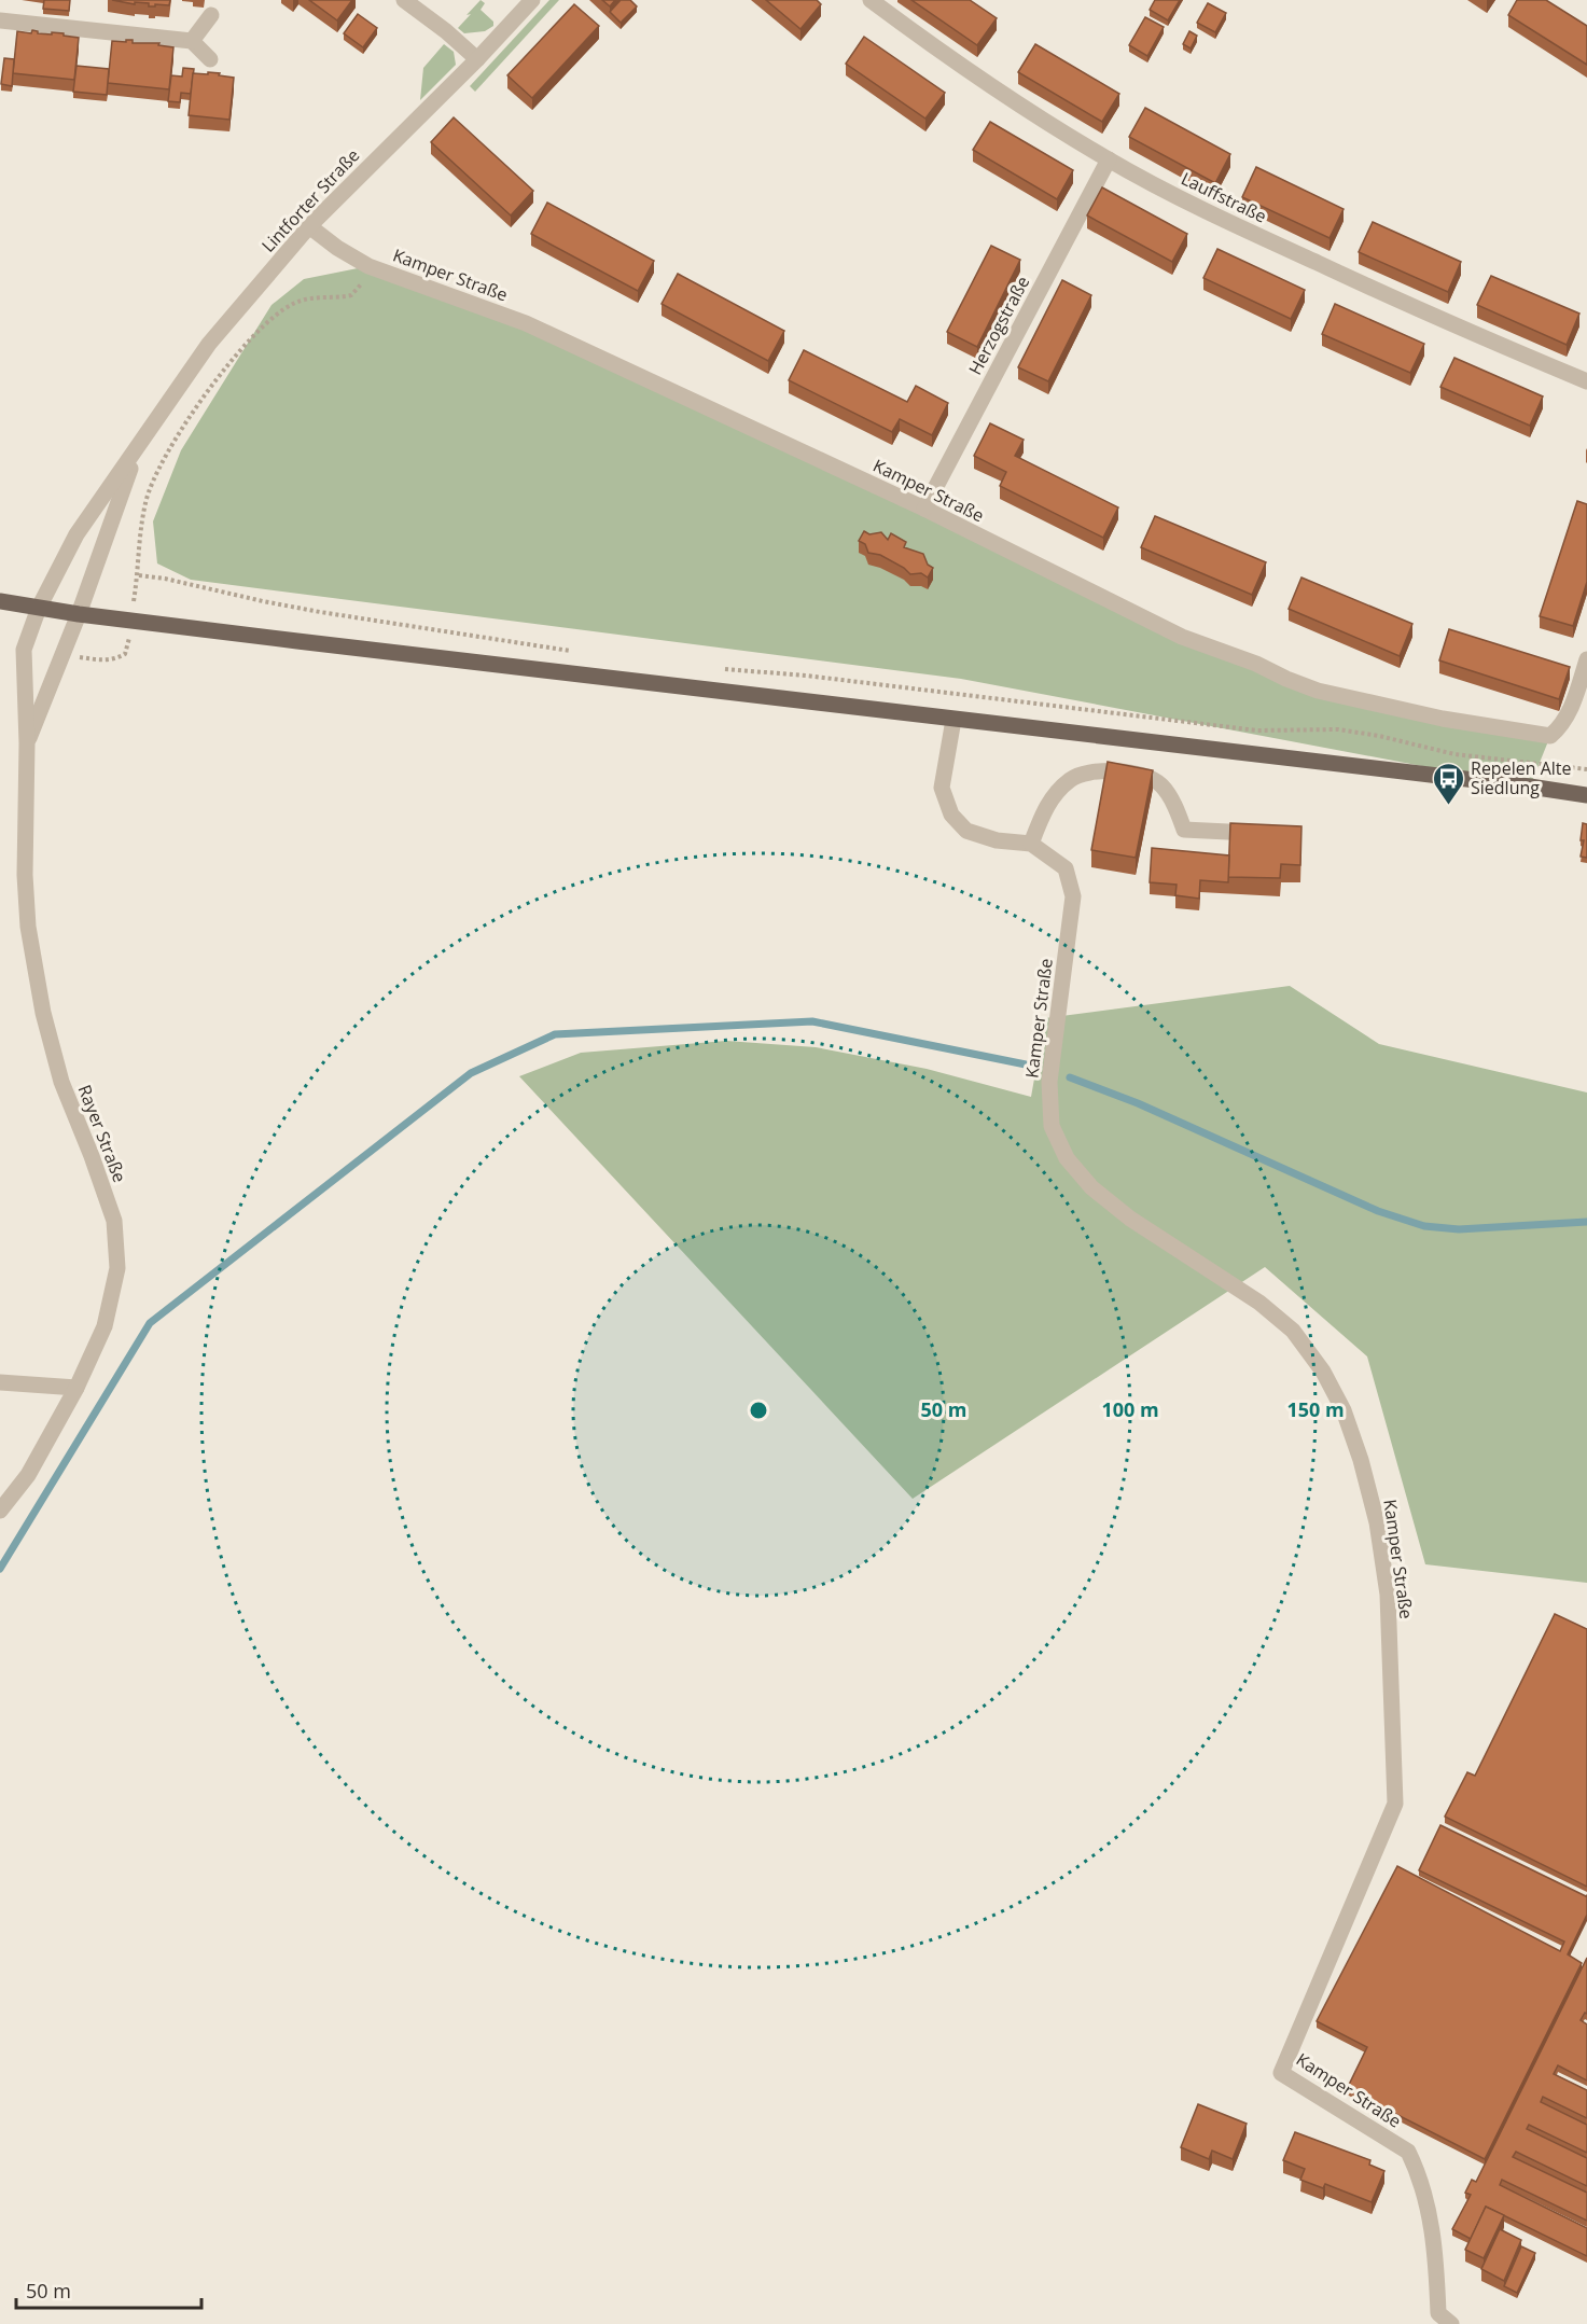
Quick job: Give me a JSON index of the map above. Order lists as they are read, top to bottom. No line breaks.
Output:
{"streets":{"street":["Lauffstraße","Lintforter Straße","Kamper Straße","Herzogstraße","Rayer Straße"]},"crossings":[["Lauffstraße","Herzogstraße"],["Lintforter Straße","Kamper Straße"],["Lintforter Straße","Rayer Straße"],["Kamper Straße","Herzogstraße"]],"places":{"bus stop":["Repelen Alte Siedlung"]},"scale_bar":"50 m","rings":["50 m","100 m","150 m"]}
